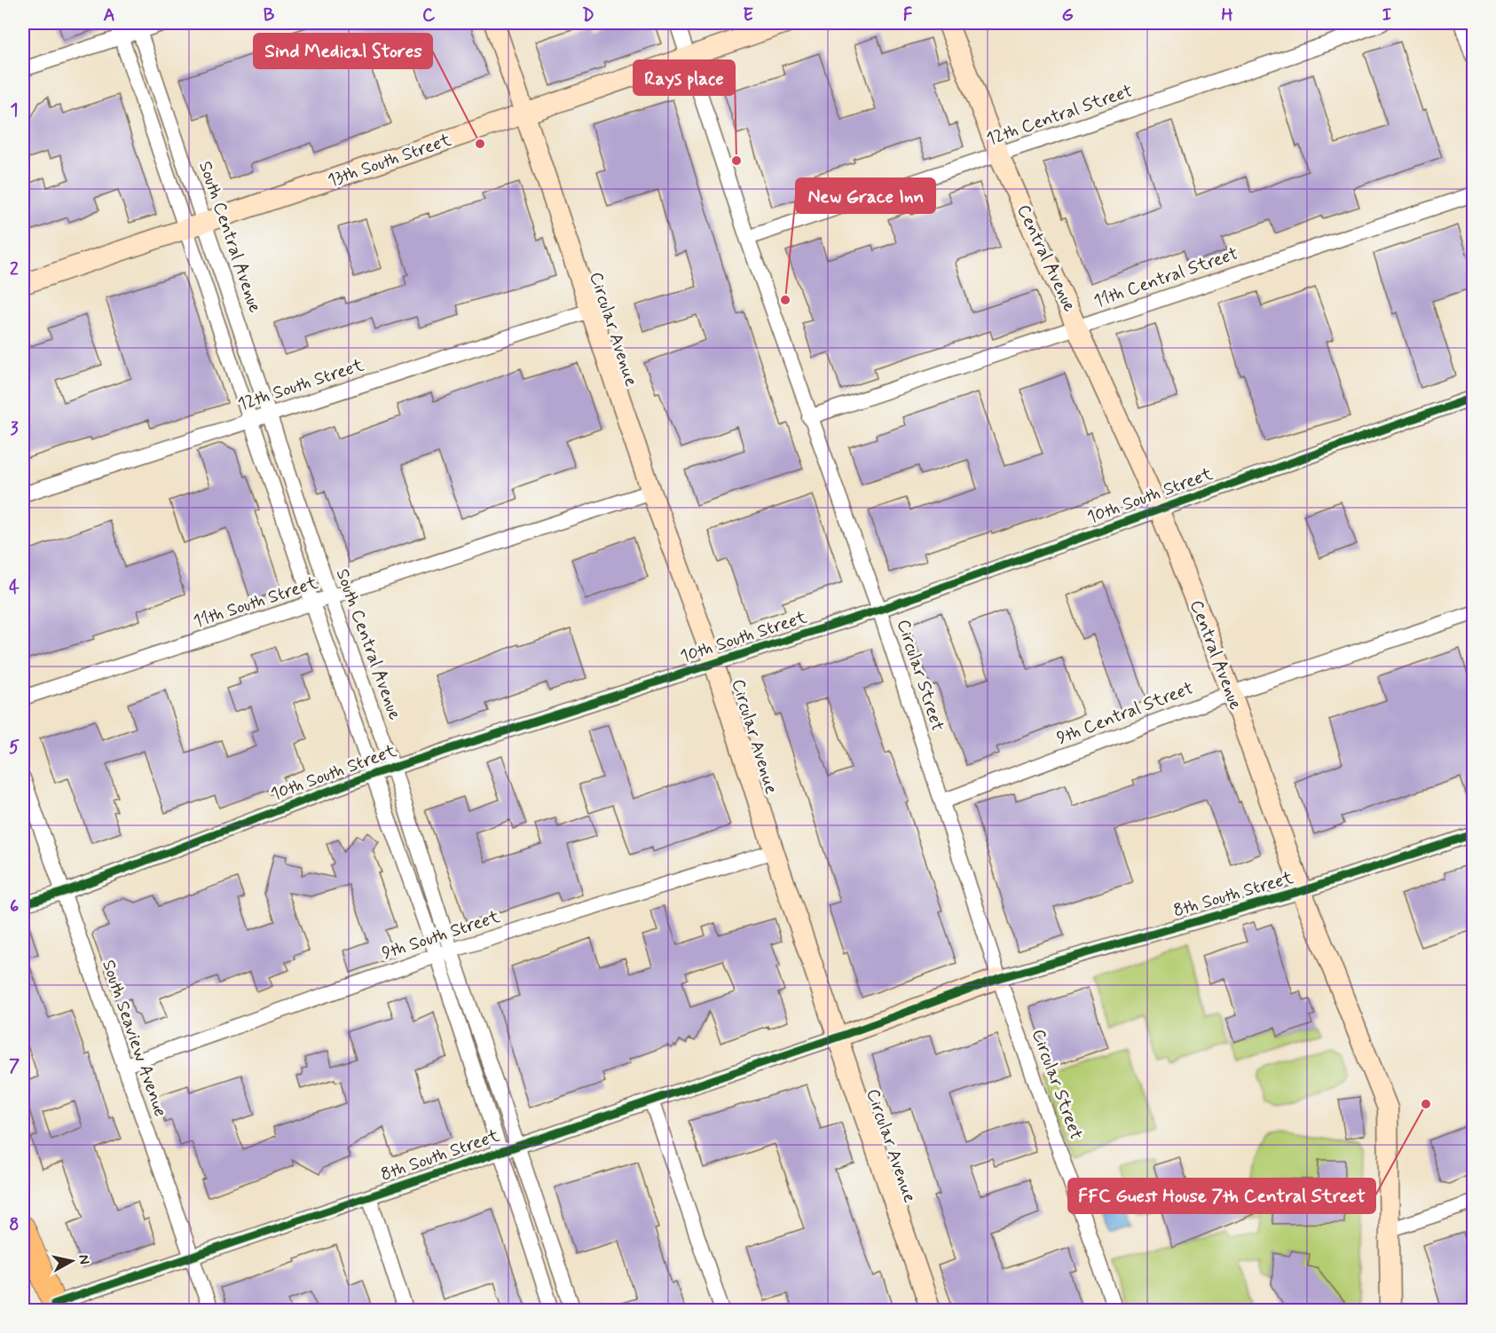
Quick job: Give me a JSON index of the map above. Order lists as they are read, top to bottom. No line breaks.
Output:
{"streets":{"street":["12th Central Street","13th South Street","South Central Avenue","Central Avenue","11th Central Street","Circular Avenue","12th South Street","10th South Street","11th South Street","Circular Street","9th Central Street","8th South Street","9th South Street","South Seaview Avenue"]},"crossings":[["12th Central Street","Central Avenue"],["12th Central Street","Circular Street"],["13th South Street","South Central Avenue"],["13th South Street","Circular Avenue"],["13th South Street","Circular Street"],["South Central Avenue","12th South Street"],["South Central Avenue","10th South Street"],["South Central Avenue","11th South Street"],["South Central Avenue","8th South Street"],["South Central Avenue","9th South Street"],["Central Avenue","11th Central Street"],["Central Avenue","10th South Street"],["Central Avenue","9th Central Street"],["Central Avenue","8th South Street"],["11th Central Street","Circular Street"],["Circular Avenue","12th South Street"],["Circular Avenue","10th South Street"],["Circular Avenue","11th South Street"],["Circular Avenue","8th South Street"],["Circular Avenue","9th South Street"],["10th South Street","Circular Street"],["10th South Street","South Seaview Avenue"],["Circular Street","9th Central Street"],["Circular Street","8th South Street"],["8th South Street","South Seaview Avenue"],["9th South Street","South Seaview Avenue"]],"places":["Sind Medical Stores","Rays place","New Grace Inn","FFC Guest House 7th Central Street"],"north":"right","grid":{"columns":["A","B","C","D","E","F","G","H","I"],"rows":["1","2","3","4","5","6","7","8"]}}
